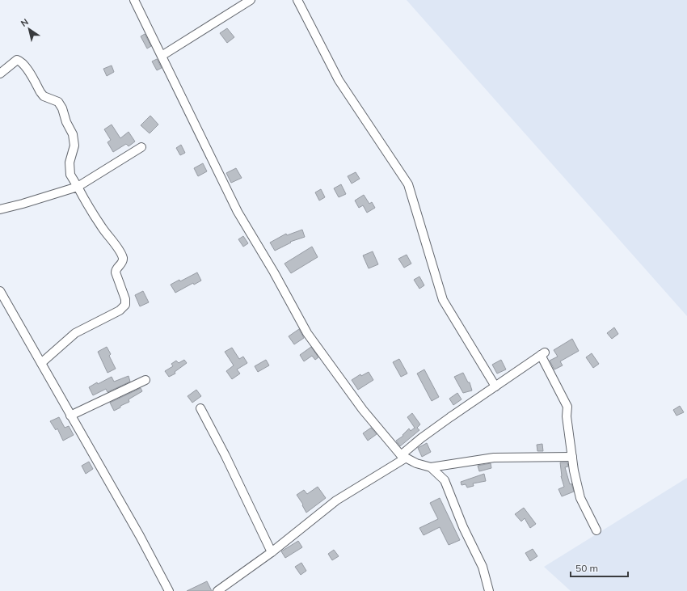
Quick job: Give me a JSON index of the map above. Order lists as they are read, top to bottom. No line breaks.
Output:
{"scale_bar":"50 m","north":"top left"}
